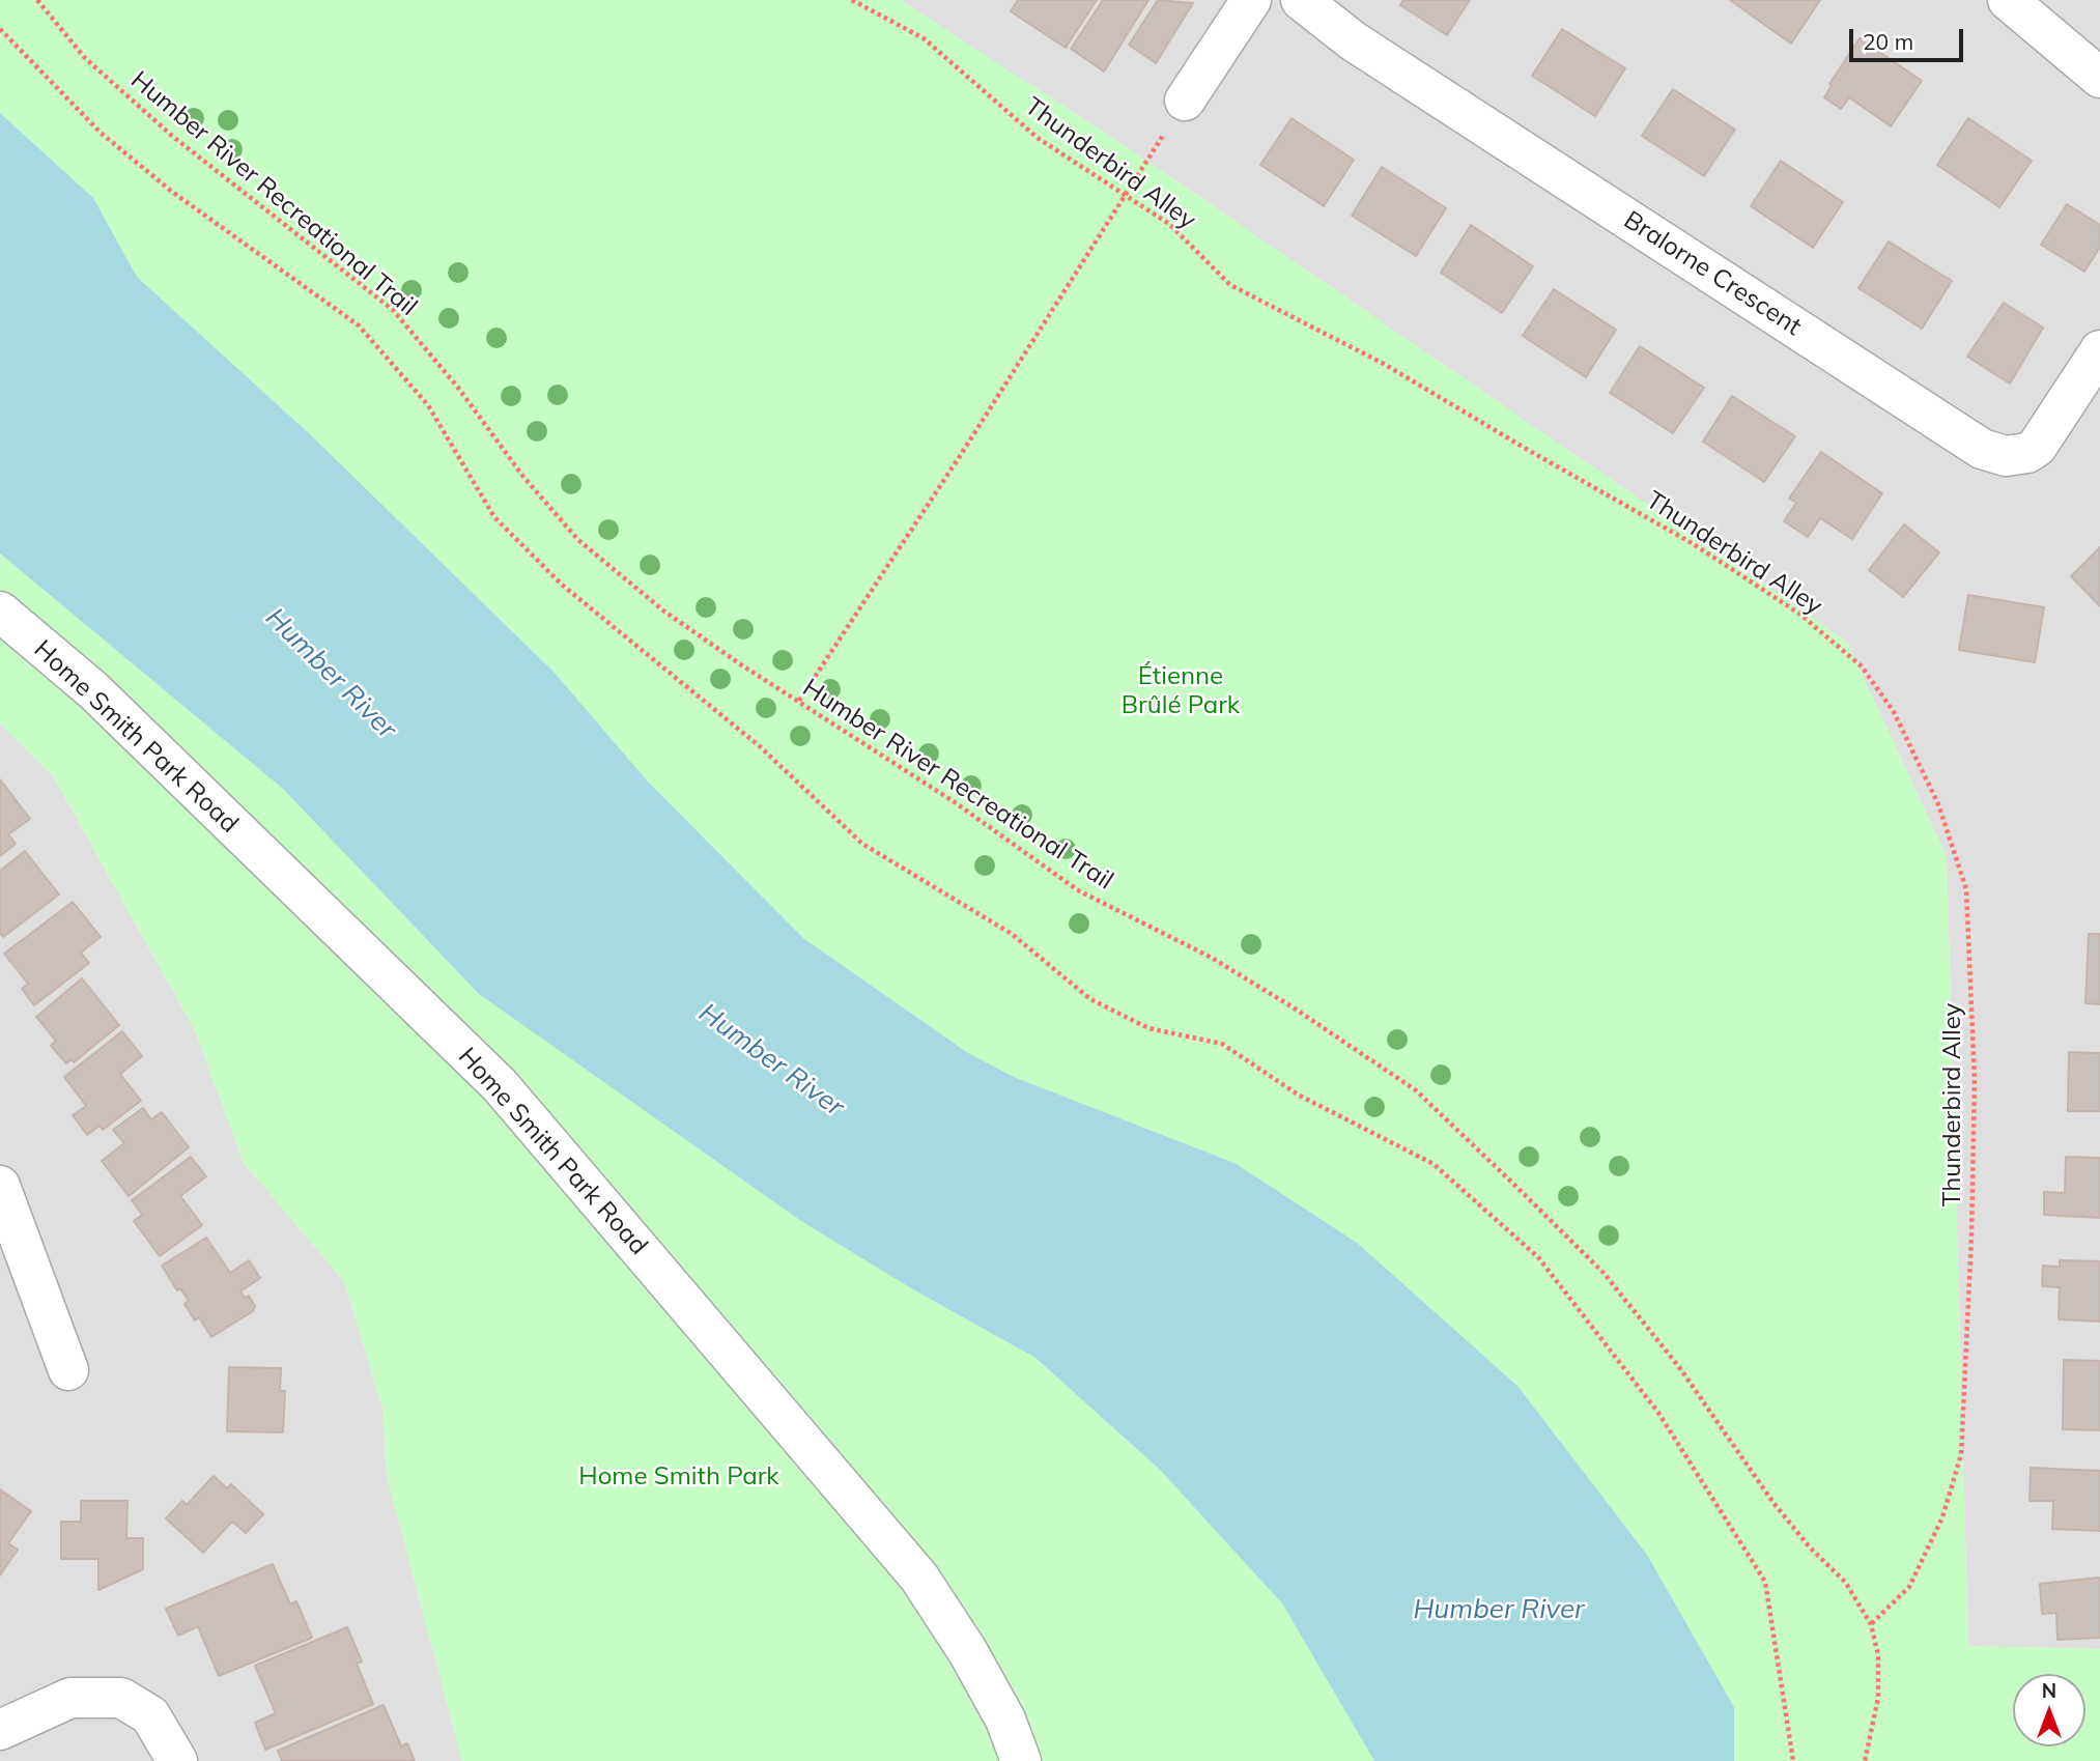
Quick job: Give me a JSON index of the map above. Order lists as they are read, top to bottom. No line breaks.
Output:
{"streets":{"street":["Bralorne Crescent","Home Smith Park Road"],"path":["Thunderbird Alley","Humber River Recreational Trail"]},"crossings":[["Thunderbird Alley","Humber River Recreational Trail"]],"water":["Humber River"],"parks":["Étienne Brûlé Park","Home Smith Park"],"scale_bar":"20 m","north":"top"}
